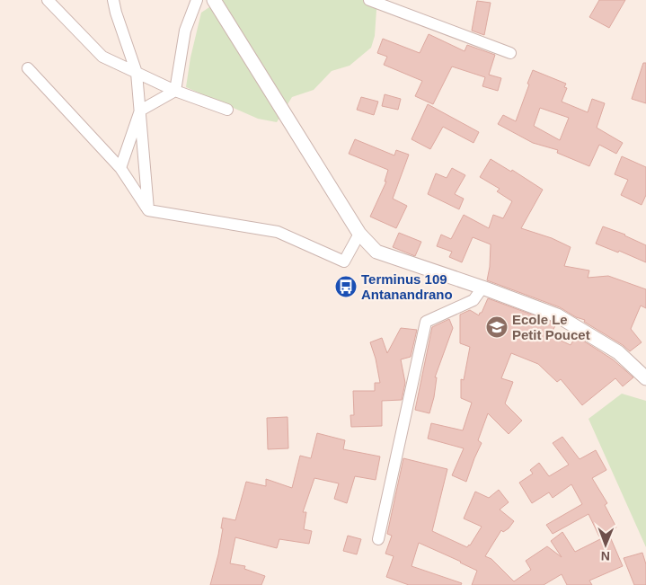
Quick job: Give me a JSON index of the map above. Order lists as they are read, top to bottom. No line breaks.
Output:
{"places":{"bus stop":["Terminus 109 Antanandrano"],"school or university":["Ecole Le Petit Poucet"]},"north":"bottom"}
